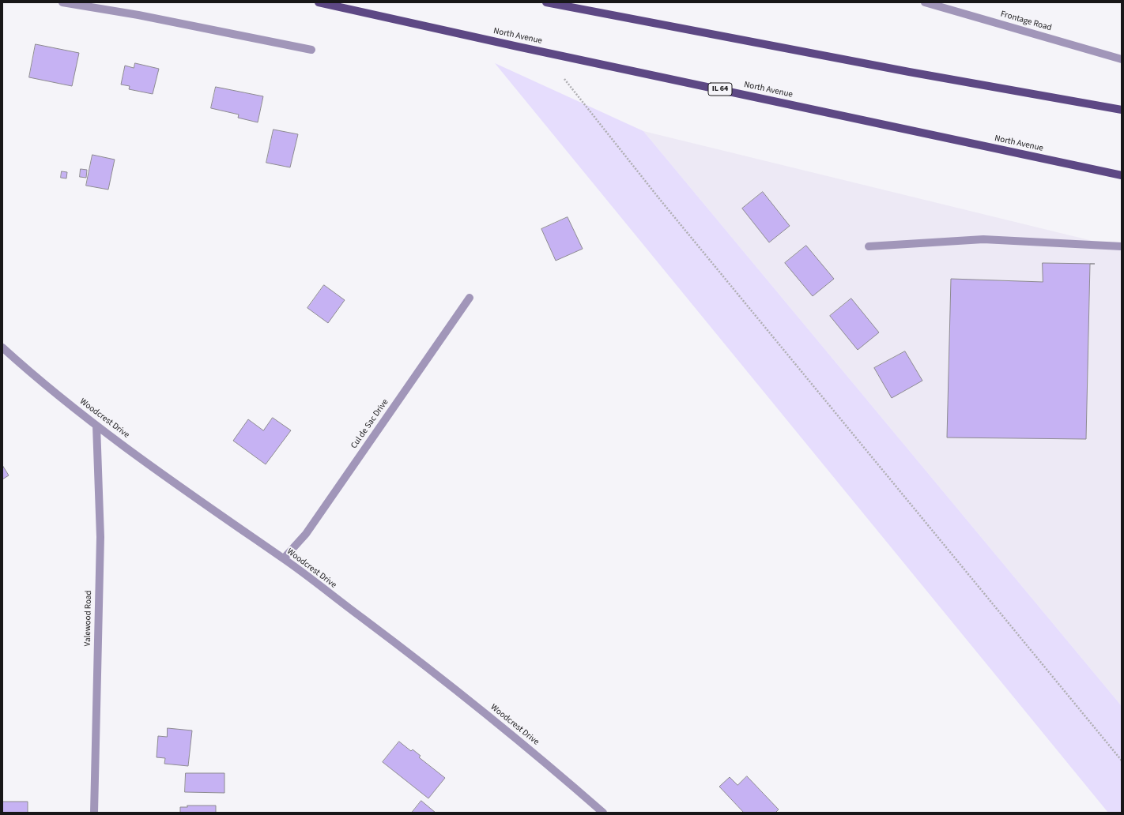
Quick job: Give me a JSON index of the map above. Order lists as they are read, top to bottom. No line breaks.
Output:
{"streets":{"main road":["North Avenue","IL 64"],"street":["Frontage Road","Woodcrest Drive","Cul de Sac Drive","Valewood Road"]},"crossings":[["Woodcrest Drive","Cul de Sac Drive"],["Woodcrest Drive","Valewood Road"]]}
